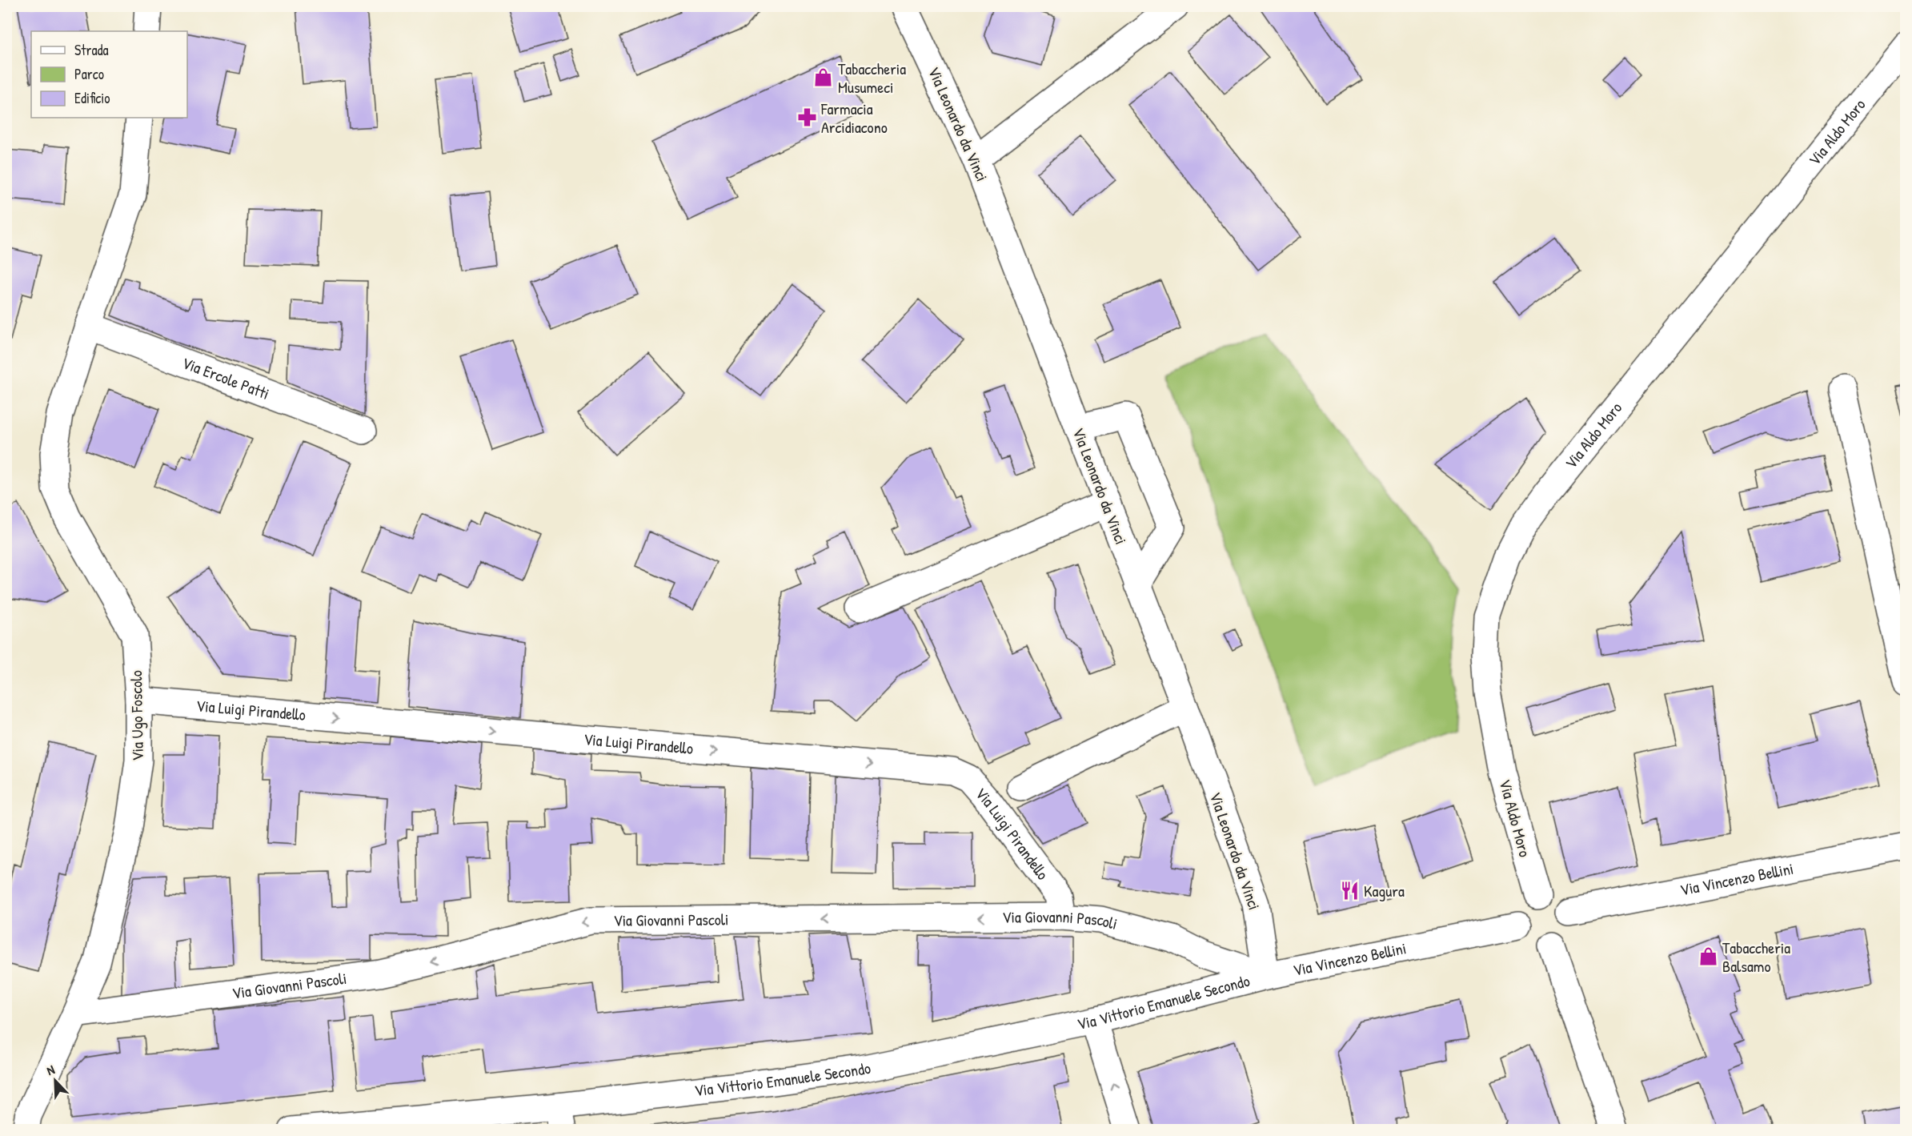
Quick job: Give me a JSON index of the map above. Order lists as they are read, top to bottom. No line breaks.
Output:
{"streets":{"street":["Via Leonardo da Vinci","Via Aldo Moro","Via Ercole Patti","Via Luigi Pirandello","Via Ugo Foscolo","Via Vincenzo Bellini","Via Giovanni Pascoli","Via Vittorio Emanuele Secondo"]},"crossings":[["Via Leonardo da Vinci","Via Vincenzo Bellini"],["Via Leonardo da Vinci","Via Giovanni Pascoli"],["Via Leonardo da Vinci","Via Vittorio Emanuele Secondo"],["Via Aldo Moro","Via Vincenzo Bellini"],["Via Ercole Patti","Via Ugo Foscolo"],["Via Luigi Pirandello","Via Ugo Foscolo"],["Via Luigi Pirandello","Via Giovanni Pascoli"],["Via Ugo Foscolo","Via Giovanni Pascoli"],["Via Vincenzo Bellini","Via Giovanni Pascoli"],["Via Vincenzo Bellini","Via Vittorio Emanuele Secondo"],["Via Giovanni Pascoli","Via Vittorio Emanuele Secondo"]],"one_way":["Via Luigi Pirandello","Via Giovanni Pascoli"],"places":{"shop":["Tabaccheria Musumeci","Tabaccheria Balsamo"],"pharmacy":["Farmacia Arcidiacono"],"restaurant":["Kagura"]},"legend":["Strada","Parco","Edificio"],"north":"top left"}
